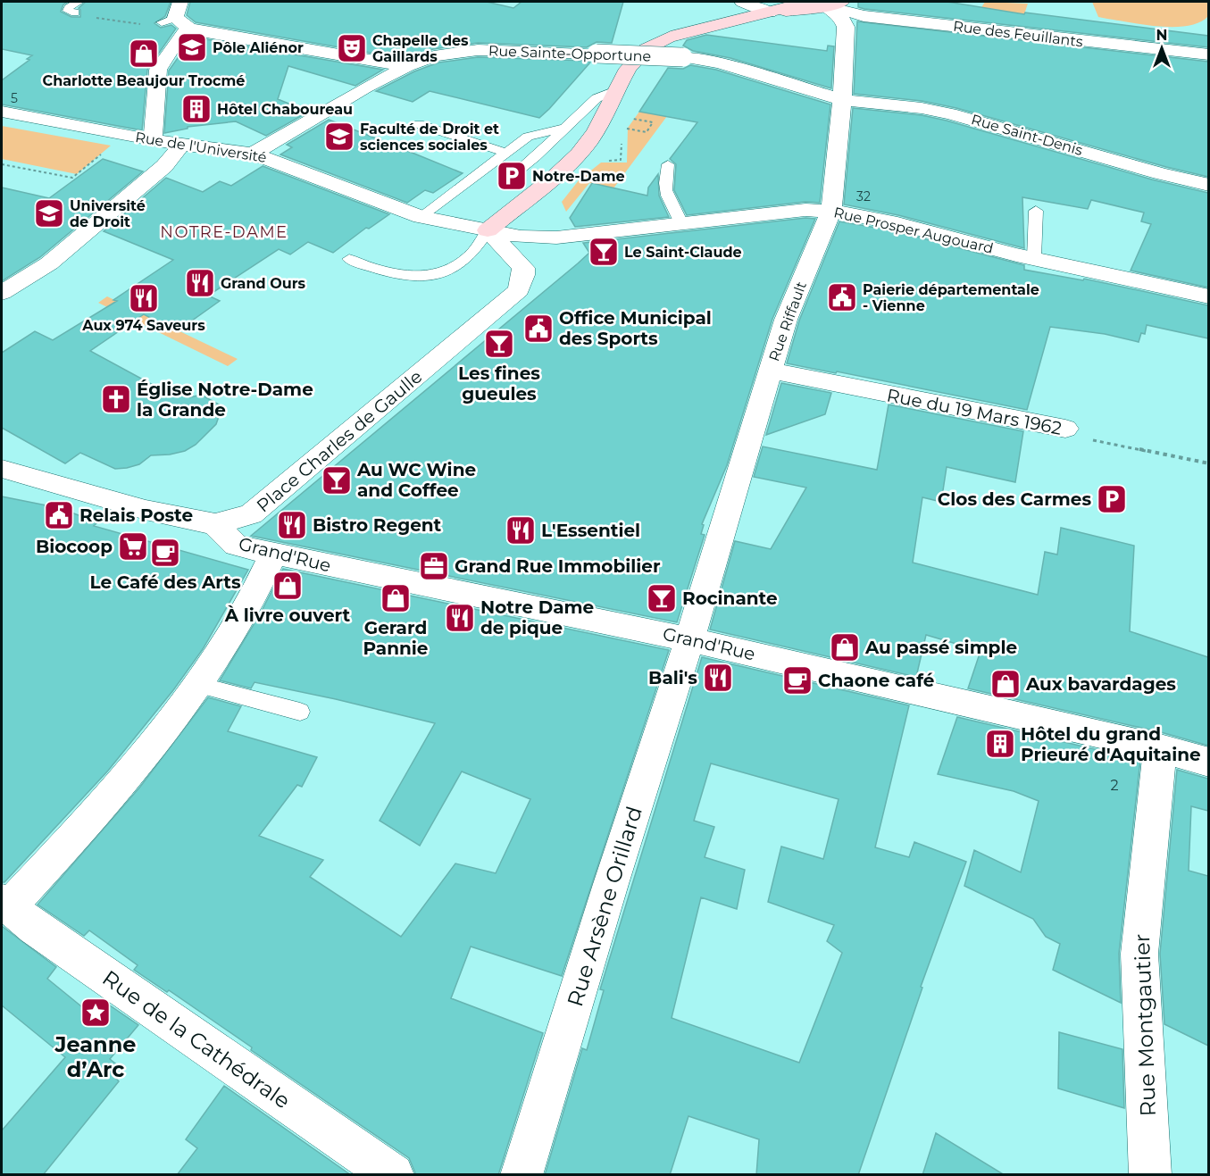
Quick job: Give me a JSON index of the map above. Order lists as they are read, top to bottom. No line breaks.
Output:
{"streets":{"street":["Rue des Feuillants","Rue Sainte-Opportune","Rue Saint-Denis","Rue de l'Université","Rue Prosper Augouard","Rue Riffault","Rue du 19 Mars 1962","Place Charles de Gaulle","Grand'Rue","Rue Arsène Orillard","Rue Montgautier","Rue de la Cathédrale"]},"crossings":[["Rue des Feuillants","Rue Riffault"],["Rue Sainte-Opportune","Rue Saint-Denis"],["Rue Sainte-Opportune","Rue de l'Université"],["Rue Sainte-Opportune","Rue Riffault"],["Rue Saint-Denis","Rue Riffault"],["Rue de l'Université","Rue Prosper Augouard"],["Rue de l'Université","Place Charles de Gaulle"],["Rue Prosper Augouard","Rue Riffault"],["Rue Prosper Augouard","Place Charles de Gaulle"],["Rue Riffault","Rue du 19 Mars 1962"],["Rue Riffault","Grand'Rue"],["Rue Riffault","Rue Arsène Orillard"],["Place Charles de Gaulle","Grand'Rue"],["Grand'Rue","Rue Arsène Orillard"],["Grand'Rue","Rue Montgautier"]],"districts":["NOTRE-DAME"],"places":{"school or university":["Pôle Aliénor","Faculté de Droit et sciences sociales","Université de Droit"],"theatre":["Chapelle des Gaillards"],"shop":["Charlotte Beaujour Trocmé","À livre ouvert","Gerard Pannie","Au passé simple","Aux bavardages"],"building":["Hôtel Chaboureau","Hôtel du grand Prieuré d'Aquitaine"],"parking":["Notre-Dame","Clos des Carmes"],"bar":["Le Saint-Claude","Les fines gueules","Au WC Wine and Coffee","Rocinante"],"restaurant":["Grand Ours","Aux 974 Saveurs","Bistro Regent","L'Essentiel","Notre Dame de pique","Bali's"],"public building":["Paierie départementale - Vienne","Office Municipal des Sports","Relais Poste"],"church":["Église Notre-Dame la Grande"],"supermarket":["Biocoop"],"cafe":["Le Café des Arts","Chaone café"],"office":["Grand Rue Immobilier"],"place":["Jeanne d’Arc"]},"house_numbers":["5","32","2"],"north":"top"}
